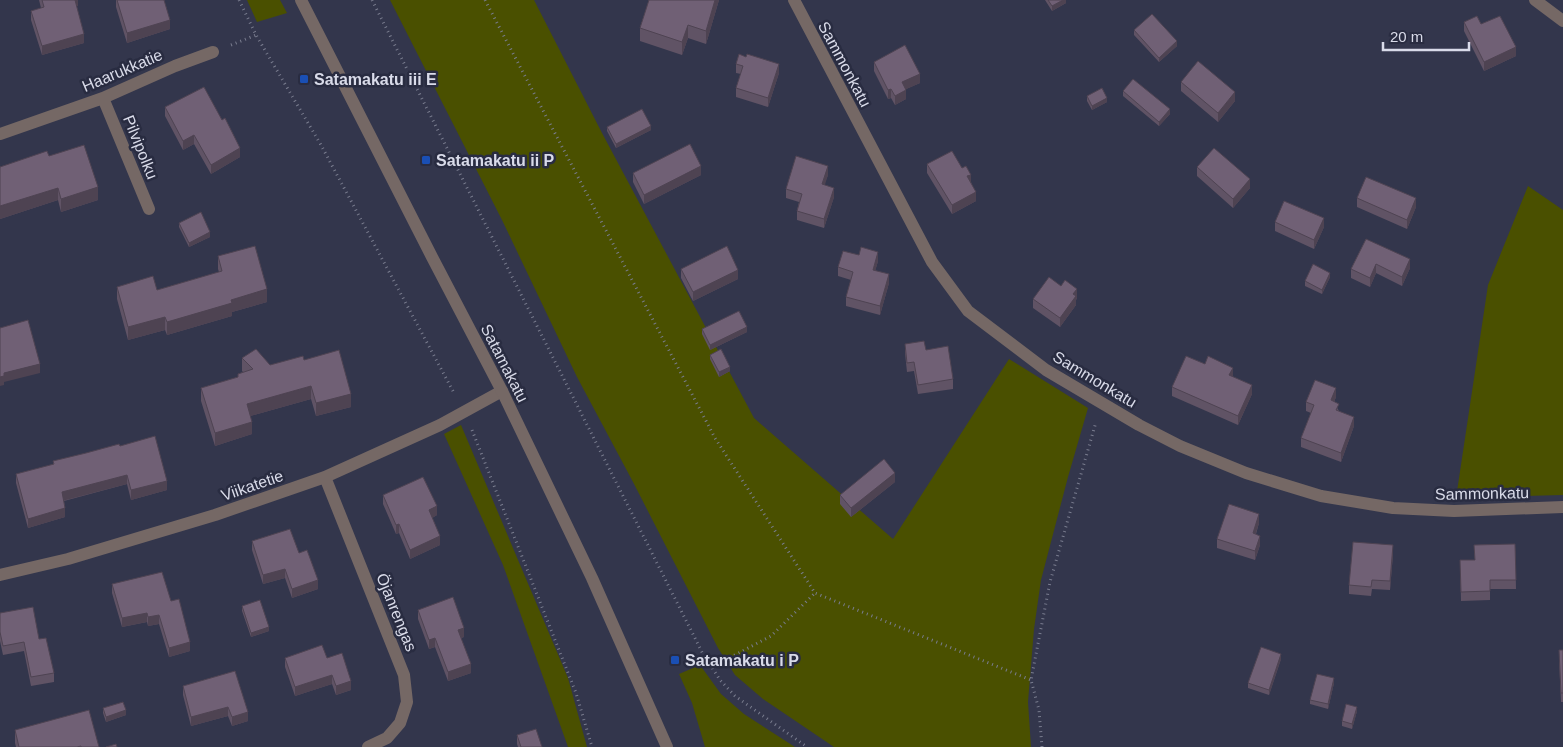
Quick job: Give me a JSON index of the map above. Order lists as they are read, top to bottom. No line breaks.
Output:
{"streets":{"street":["Sammonkatu","Haarukkatie","Pilvipolku","Satamakatu","Viikatetie","Öjanrengas"]},"crossings":[["Haarukkatie","Pilvipolku"],["Satamakatu","Viikatetie"],["Viikatetie","Öjanrengas"]],"places":{"transit":["Satamakatu iii E","Satamakatu ii P","Satamakatu i P"]},"scale_bar":"20 m"}
